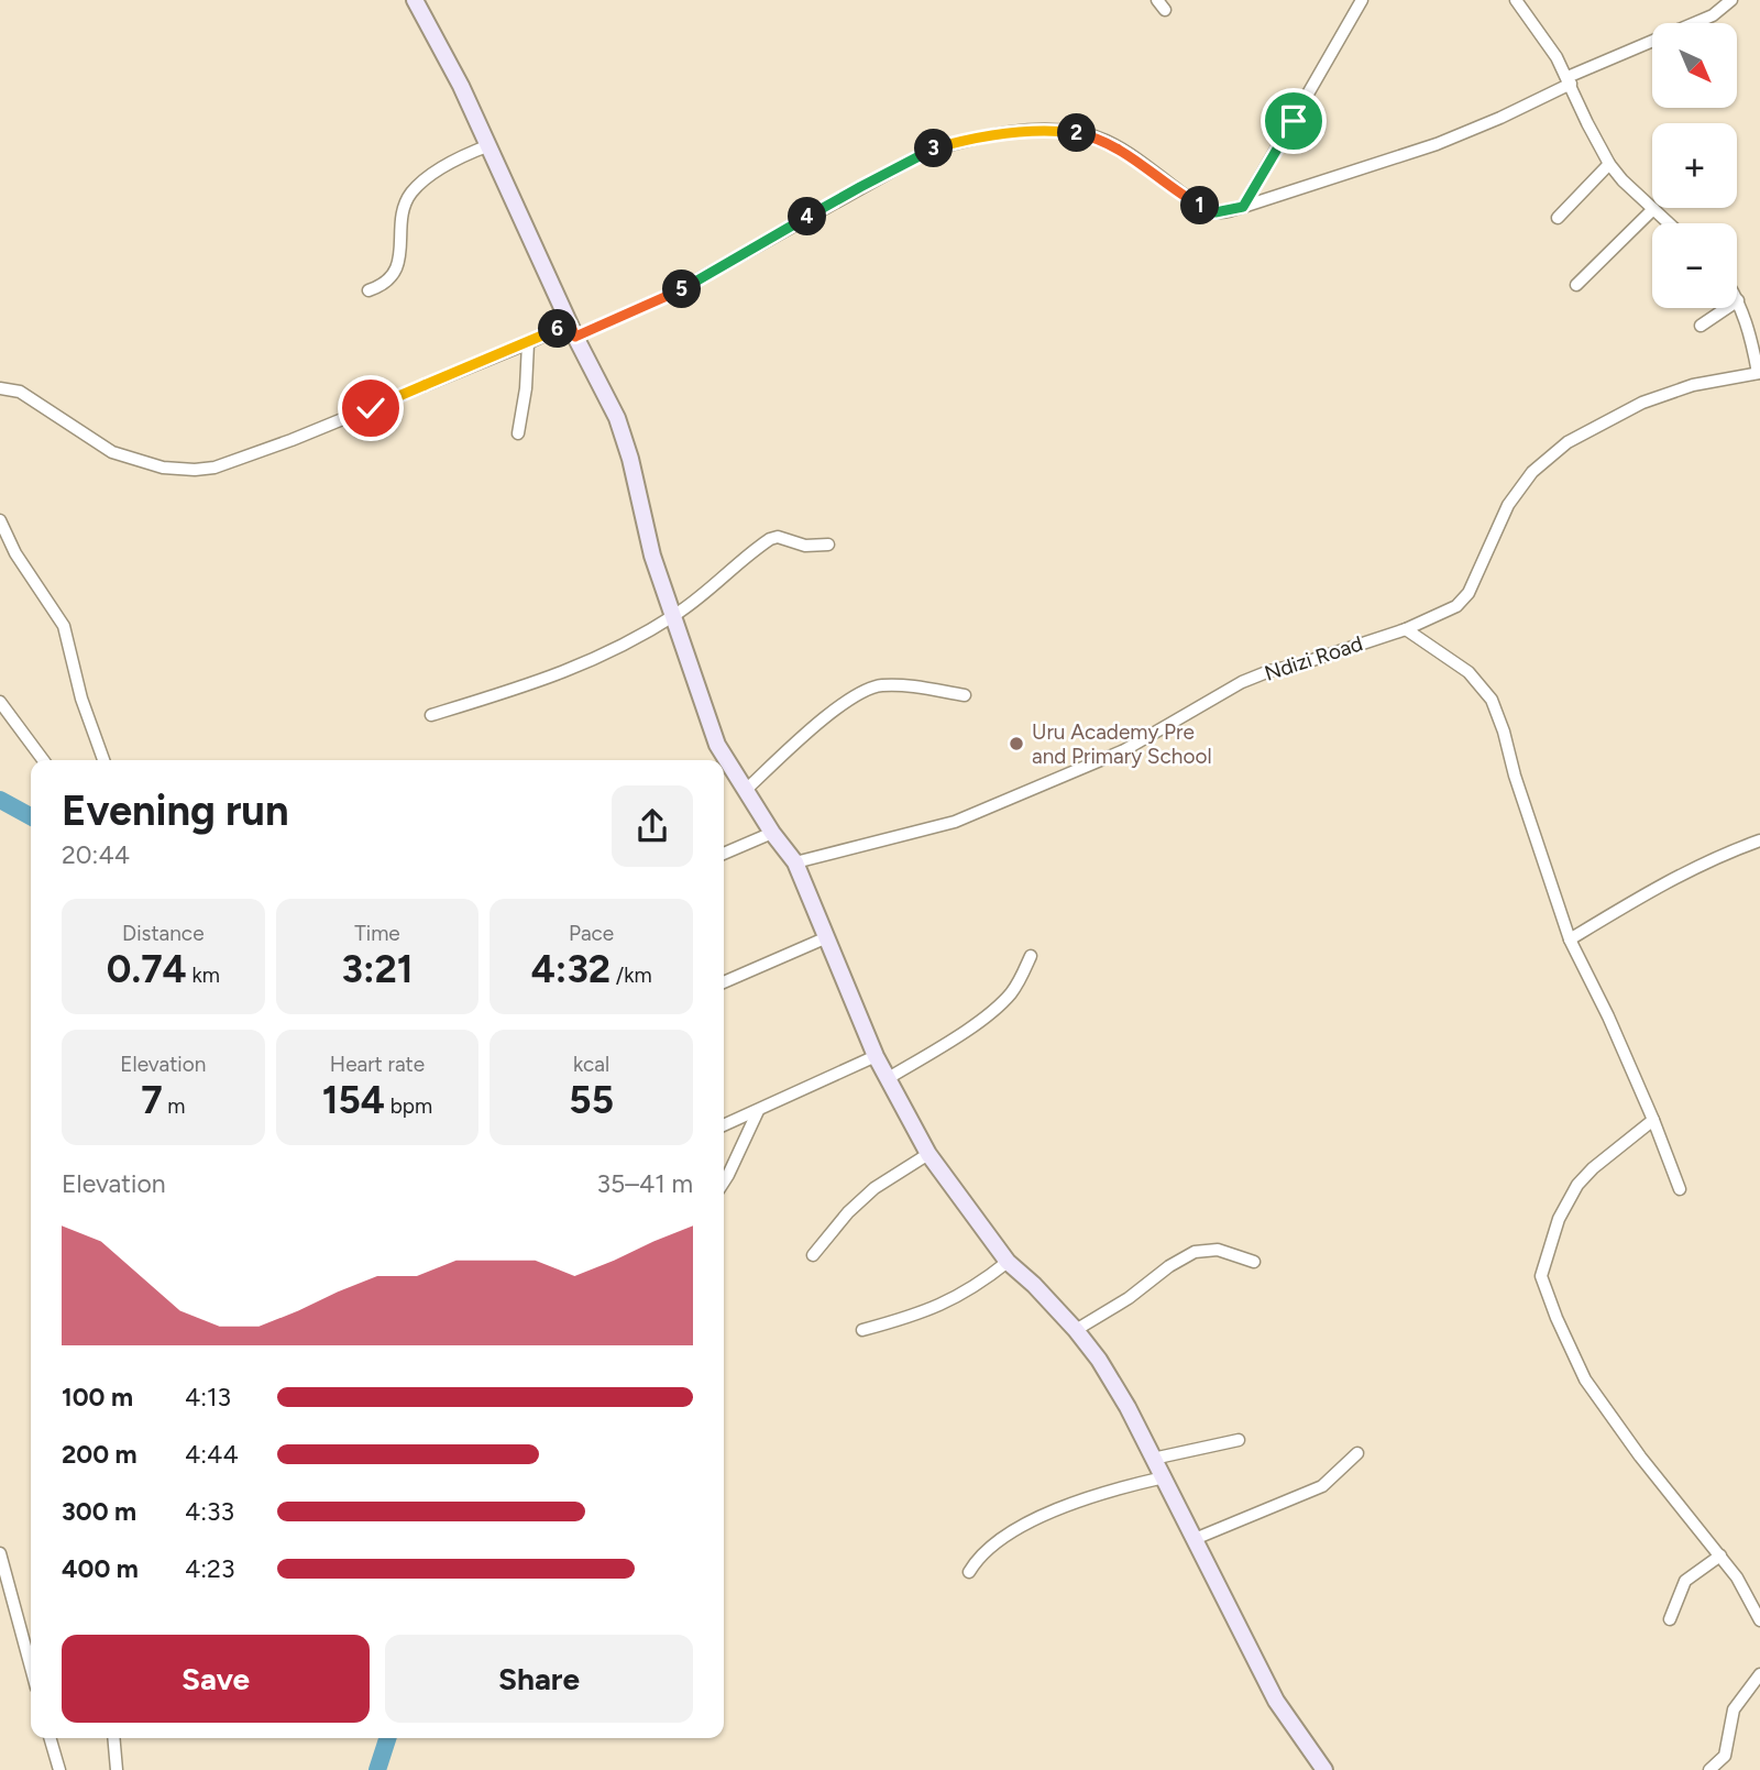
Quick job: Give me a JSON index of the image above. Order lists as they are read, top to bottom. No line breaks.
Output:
{"streets":{"street":["Ndizi Road"]},"places":["Uru Academy Pre and Primary School"],"north":"bottom right","page":{"map_buttons":["+","−"],"pins":["2","3","1","4","5","6"],"heading":["Evening run","20:44"],"stats":[["Distance","0.74 km"],["Time","3:21"],["Pace","4:32 /km"],["Elevation","7 m"],["Heart rate","154 bpm"],["kcal","55"]],"chart":["Elevation","35–41 m"],"list":[{"name":"100 m","note":"4:13"},{"name":"200 m","note":"4:44"},{"name":"300 m","note":"4:33"},{"name":"400 m","note":"4:23"}],"buttons":["Save","Share"]}}
